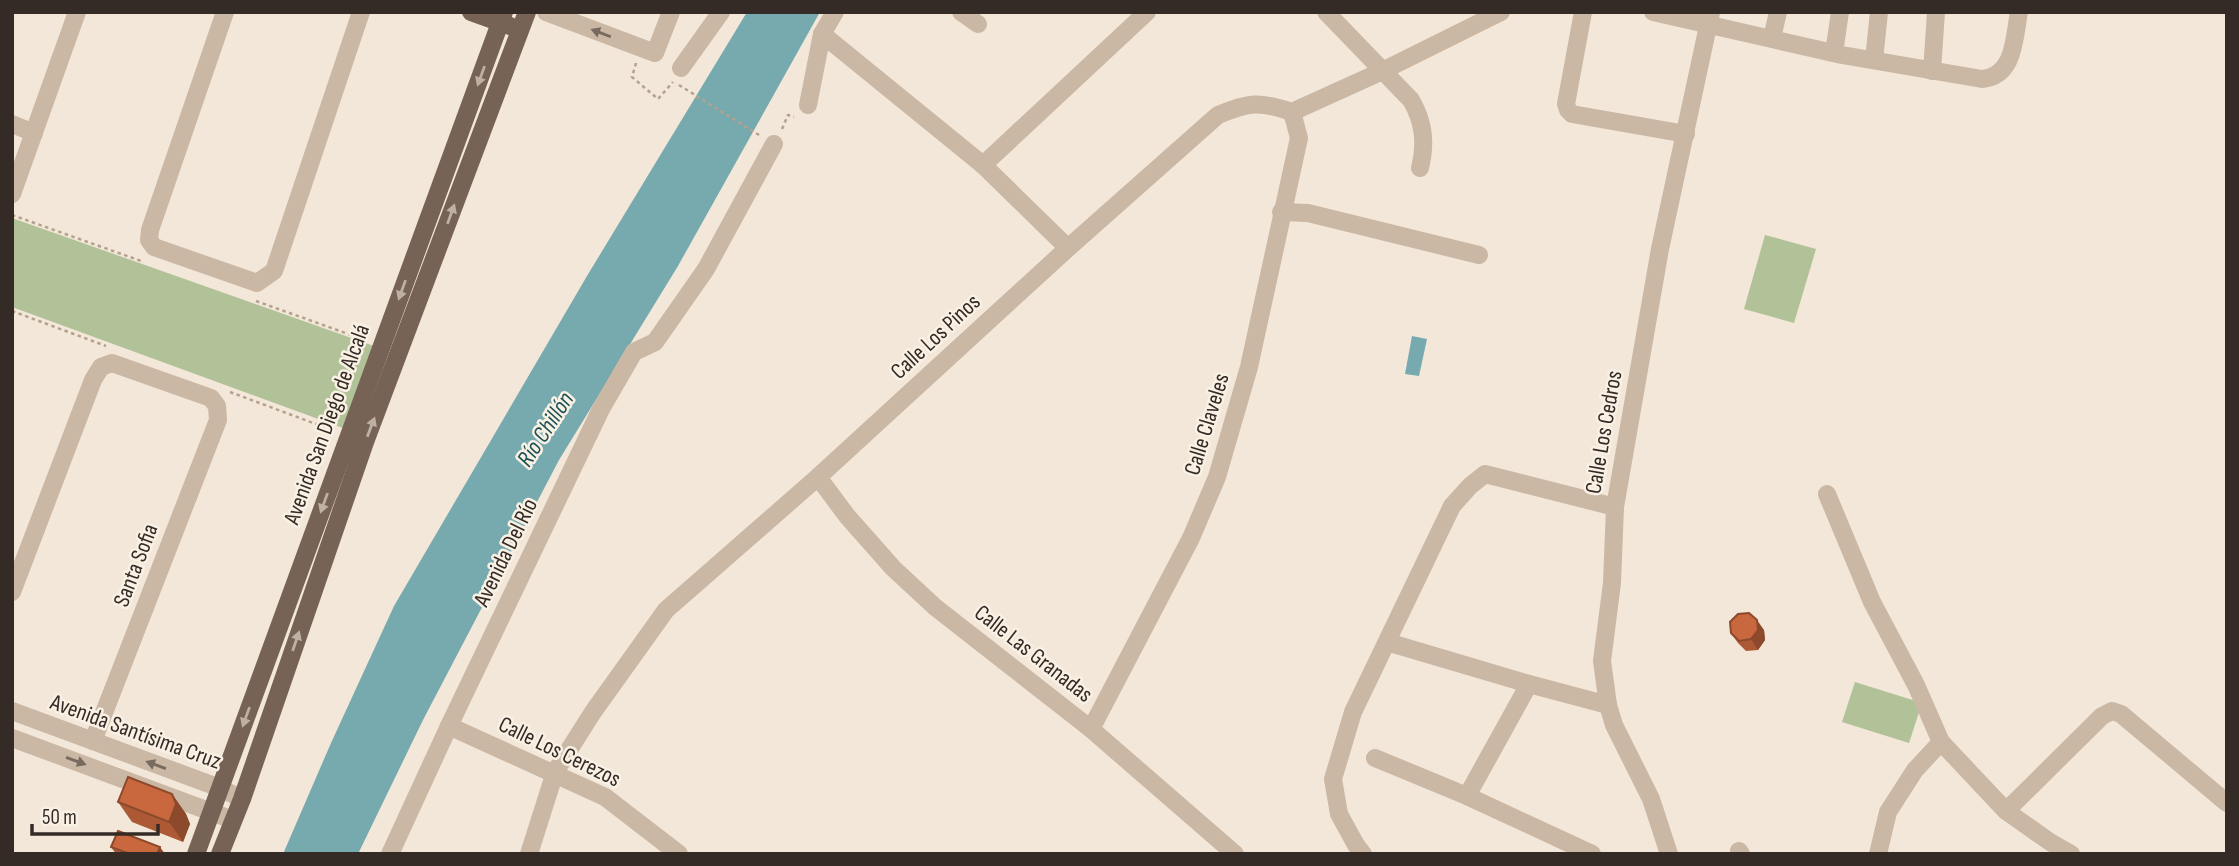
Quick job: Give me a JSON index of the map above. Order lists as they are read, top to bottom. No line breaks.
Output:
{"streets":{"main road":["Avenida San Diego de Alcalá"],"street":["Calle Los Pinos","Calle Claveles","Calle Los Cedros","Avenida Del Río","Santa Sofia","Calle Las Granadas","Avenida Santísima Cruz","Calle Los Cerezos"]},"crossings":[["Calle Los Pinos","Calle Claveles"],["Calle Los Pinos","Calle Las Granadas"],["Calle Los Pinos","Calle Los Cerezos"],["Avenida San Diego de Alcalá","Avenida Santísima Cruz"],["Calle Claveles","Calle Las Granadas"],["Avenida Del Río","Calle Los Cerezos"],["Santa Sofia","Avenida Santísima Cruz"]],"water":["Río Chillón"],"scale_bar":"50 m"}
